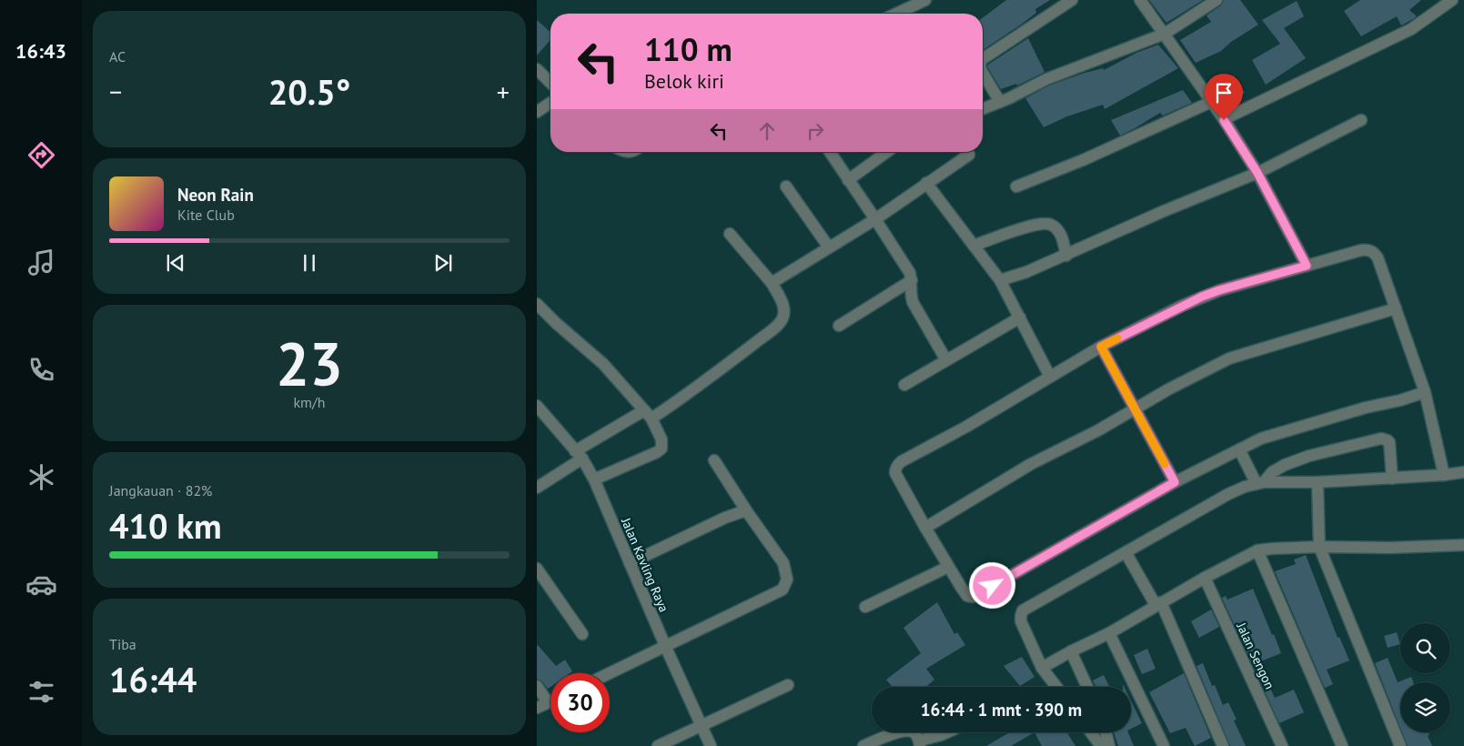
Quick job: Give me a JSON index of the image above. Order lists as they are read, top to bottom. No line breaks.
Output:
{"streets":{"street":["Jalan Kavling Raya","Jalan Sengon"]},"page":{"tabs":"16:43","tile":["AC",["23","km/h"],["Jangkauan · 82%","410 km"],["Tiba","16:44"]],"turn":["110 m","Belok kiri"],"heat":["−","20.5°","+"],"song":["Neon Rain","Kite Club"],"limit":"30","trip":"16:44 · 1 mnt · 390 m"}}
